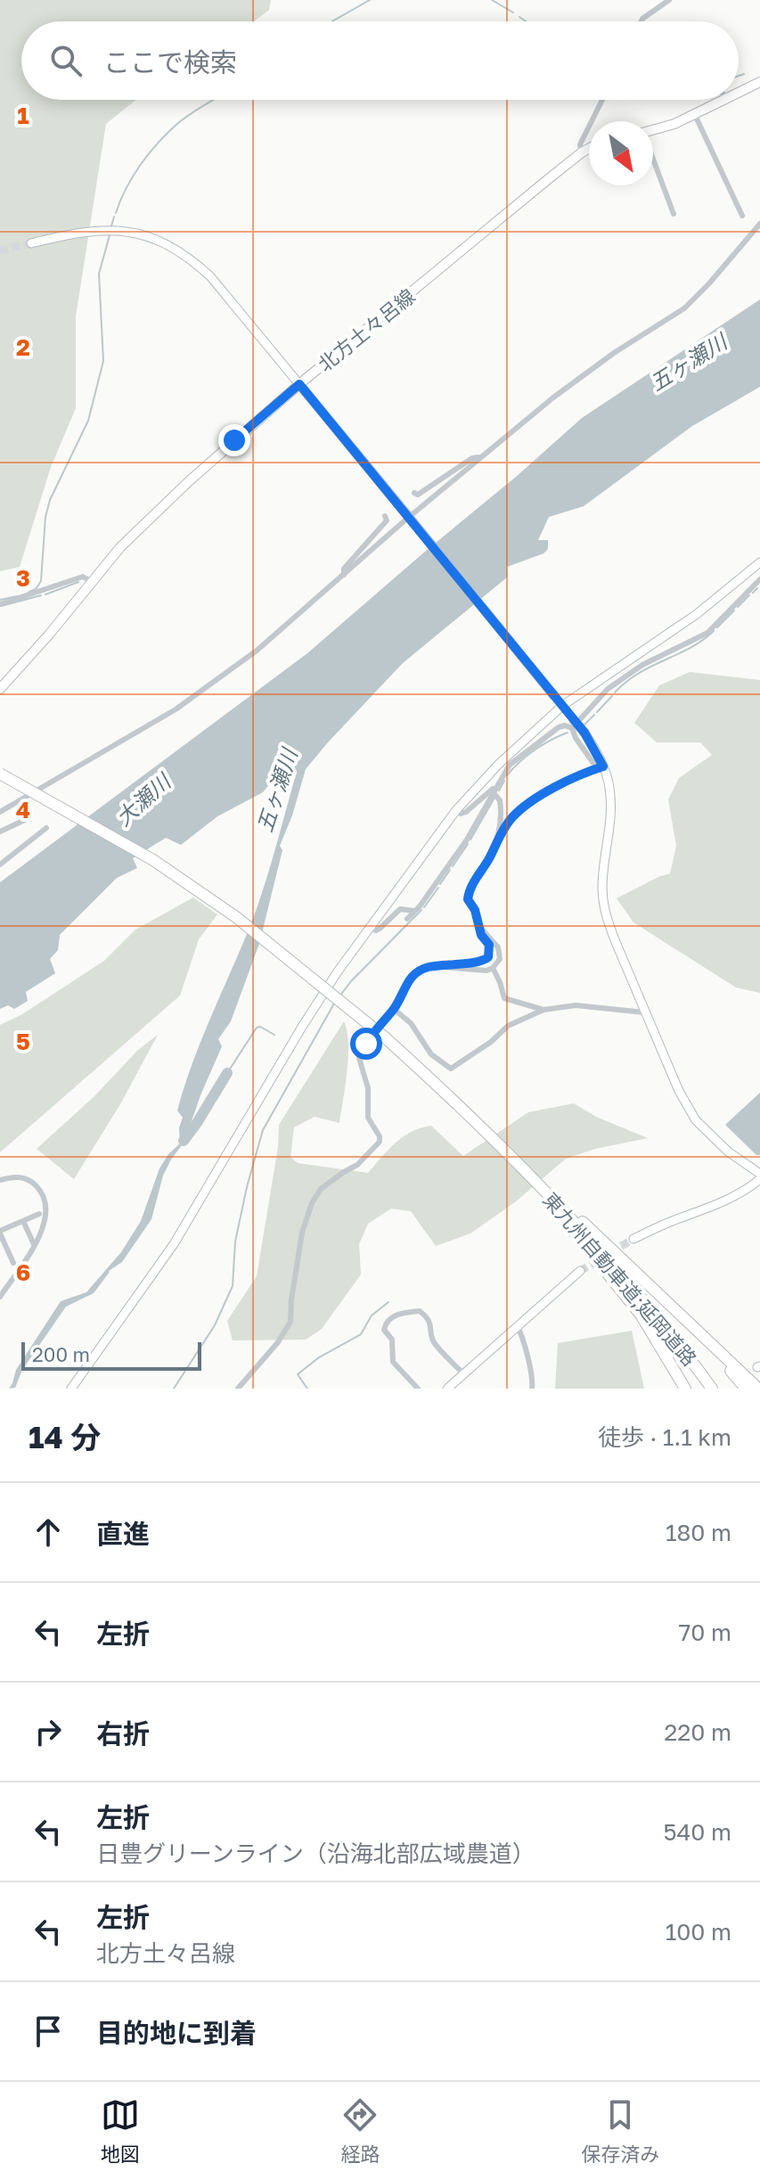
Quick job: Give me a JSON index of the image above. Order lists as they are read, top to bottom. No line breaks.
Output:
{"streets":{"highway":["東九州自動車道;延岡道路"],"main road":["北方土々呂線"]},"water":["五ヶ瀬川","大瀬川"],"scale_bar":"200 m","north":"bottom right","page":{"search":"ここで検索","scale":"200 m","heading":["14 分","徒歩 · 1.1 km"],"list":[["直進","180 m"],["左折","70 m"],["右折","220 m"],["左折","日豊グリーンライン（沿海北部広域農道）","540 m"],["左折","北方土々呂線","100 m"],"目的地に到着"],"nav":["地図","経路","保存済み"]},"grid":{"rows":["1","2","3","4","5","6"]}}
